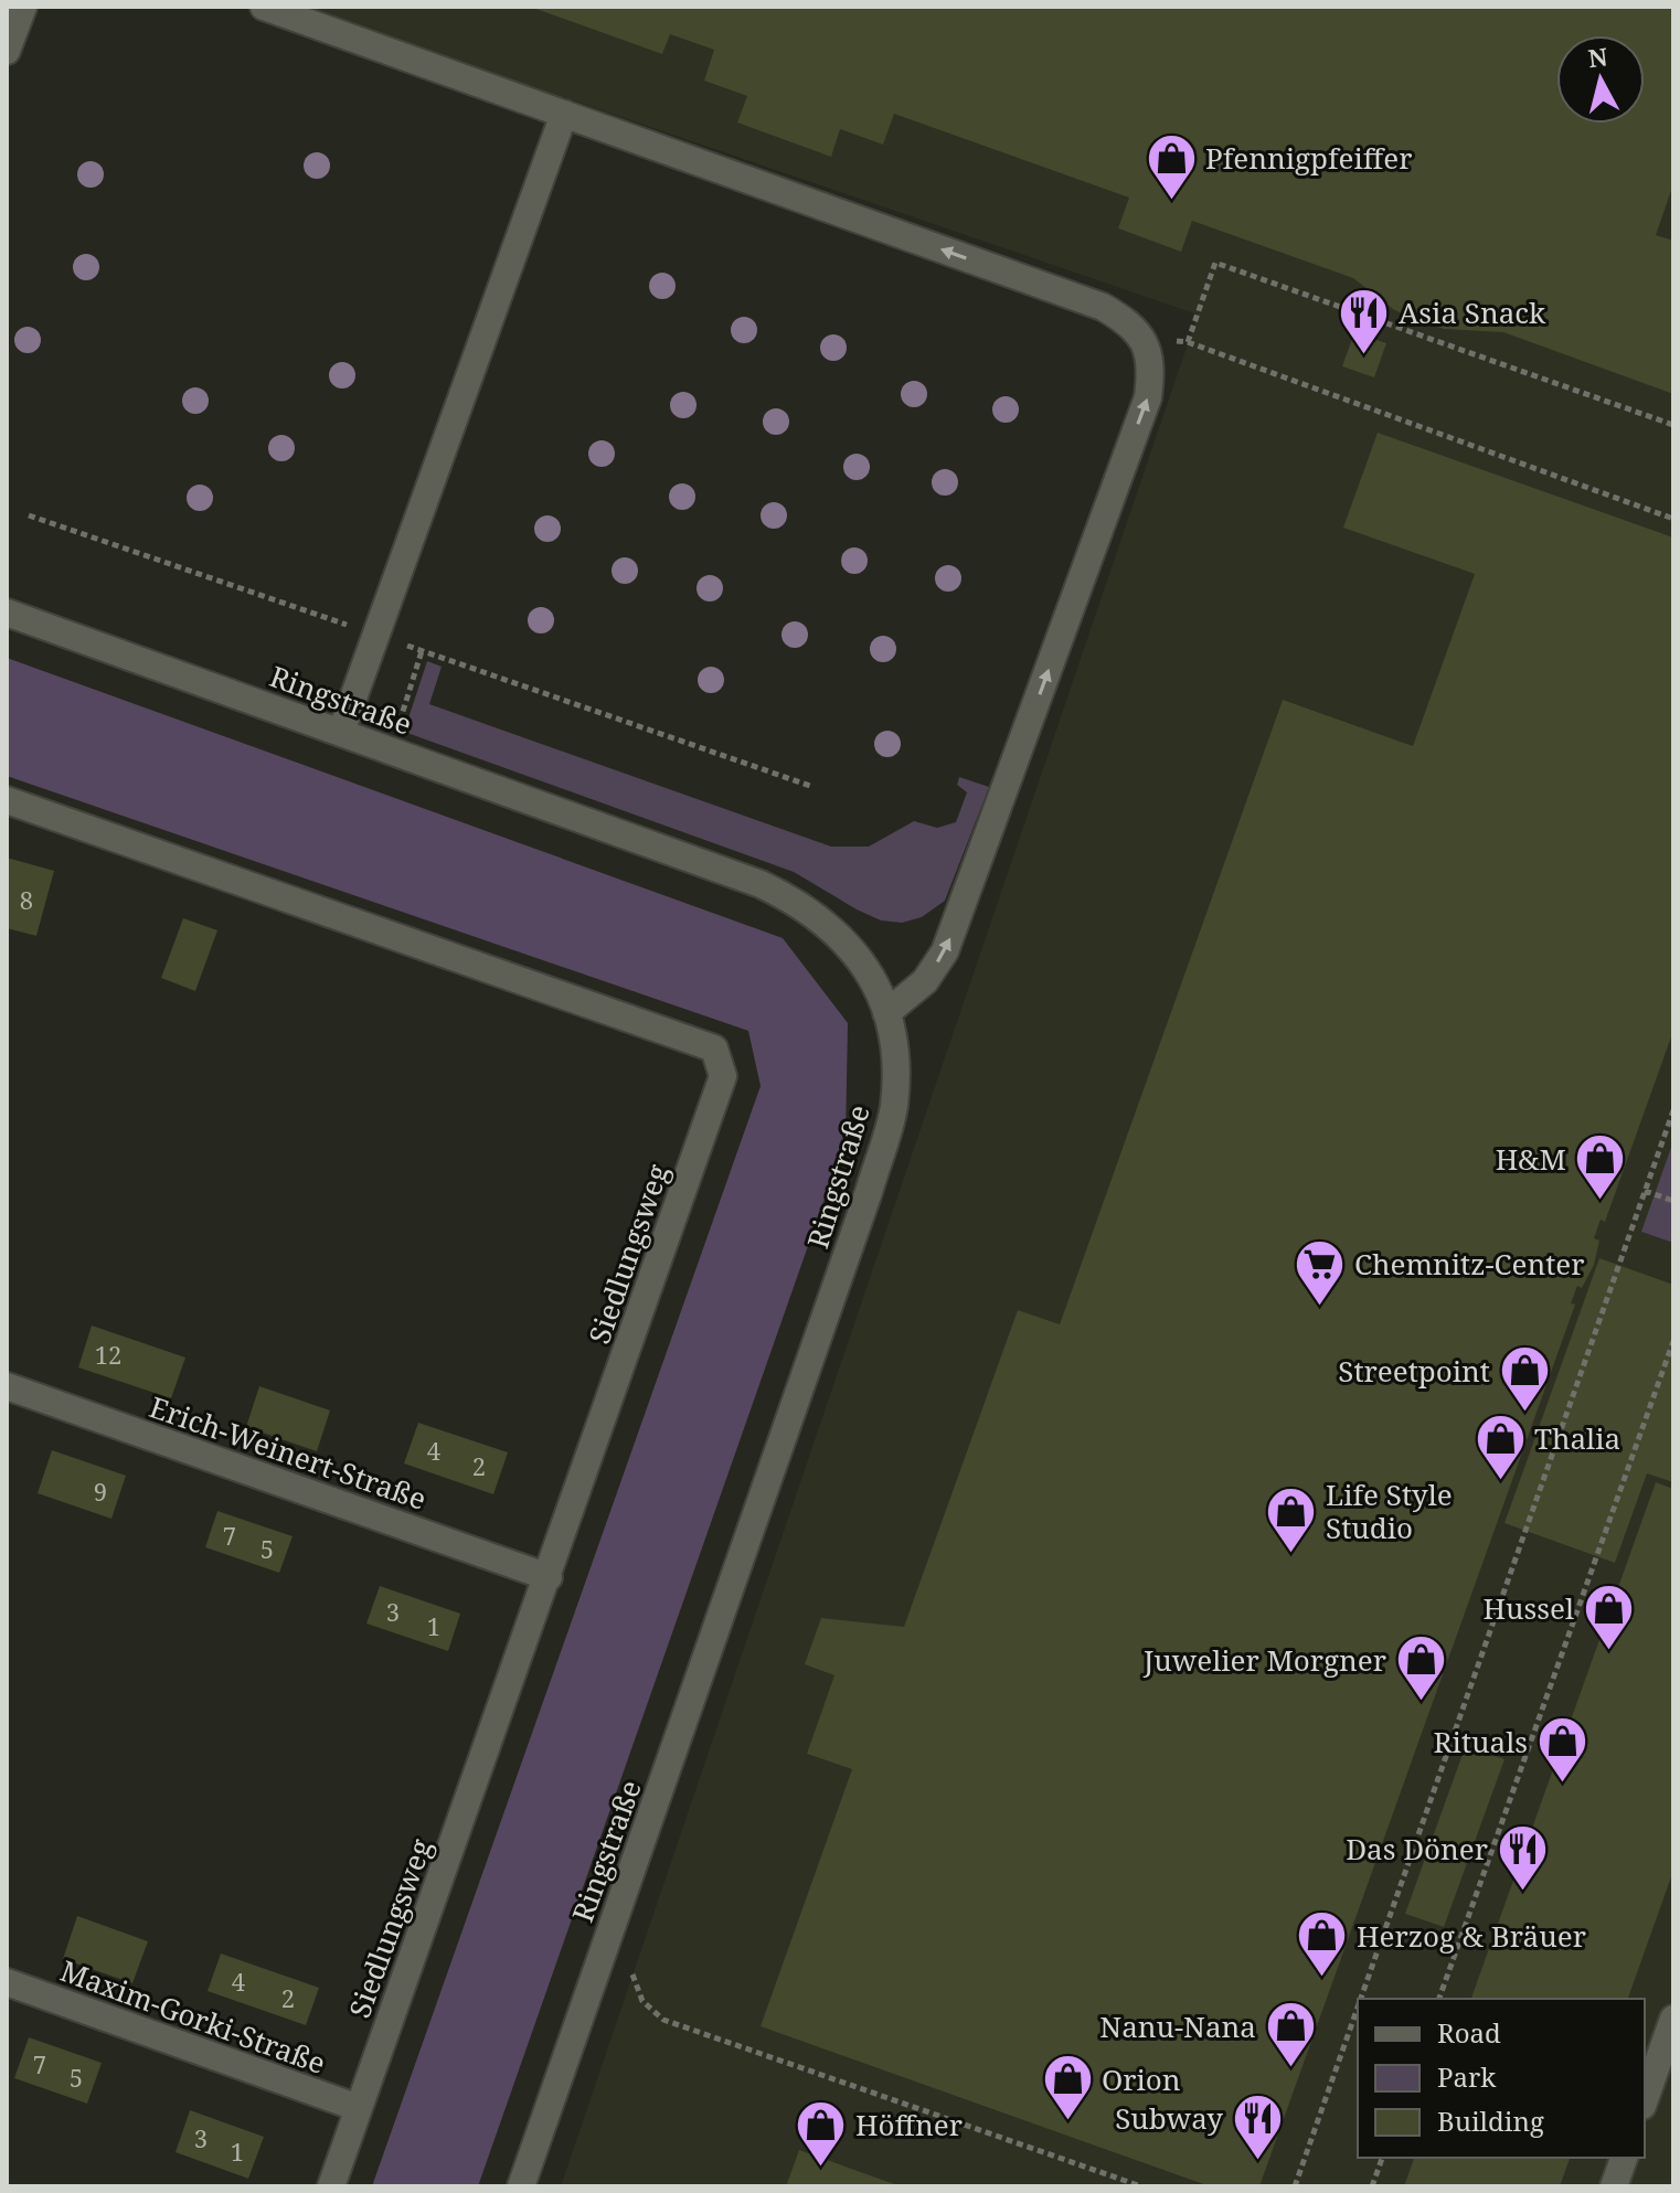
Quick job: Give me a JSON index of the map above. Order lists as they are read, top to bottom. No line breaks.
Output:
{"streets":{"street":["Ringstraße","Siedlungsweg","Erich-Weinert-Straße","Maxim-Gorki-Straße"]},"crossings":[["Siedlungsweg","Erich-Weinert-Straße"],["Siedlungsweg","Maxim-Gorki-Straße"]],"places":{"shop":["Pfennigpfeiffer","H&M","Streetpoint","Thalia","Life Style Studio","Hussel","Juwelier Morgner","Rituals","Herzog & Bräuer","Nanu-Nana","Orion","Höffner"],"restaurant":["Asia Snack","Das Döner","Subway"],"supermarket":["Chemnitz-Center"]},"house_numbers":["8","12","4","2","9","7","5","3","1","4","2","7","5","3","1"],"legend":["Road","Park","Building"],"north":"top"}
